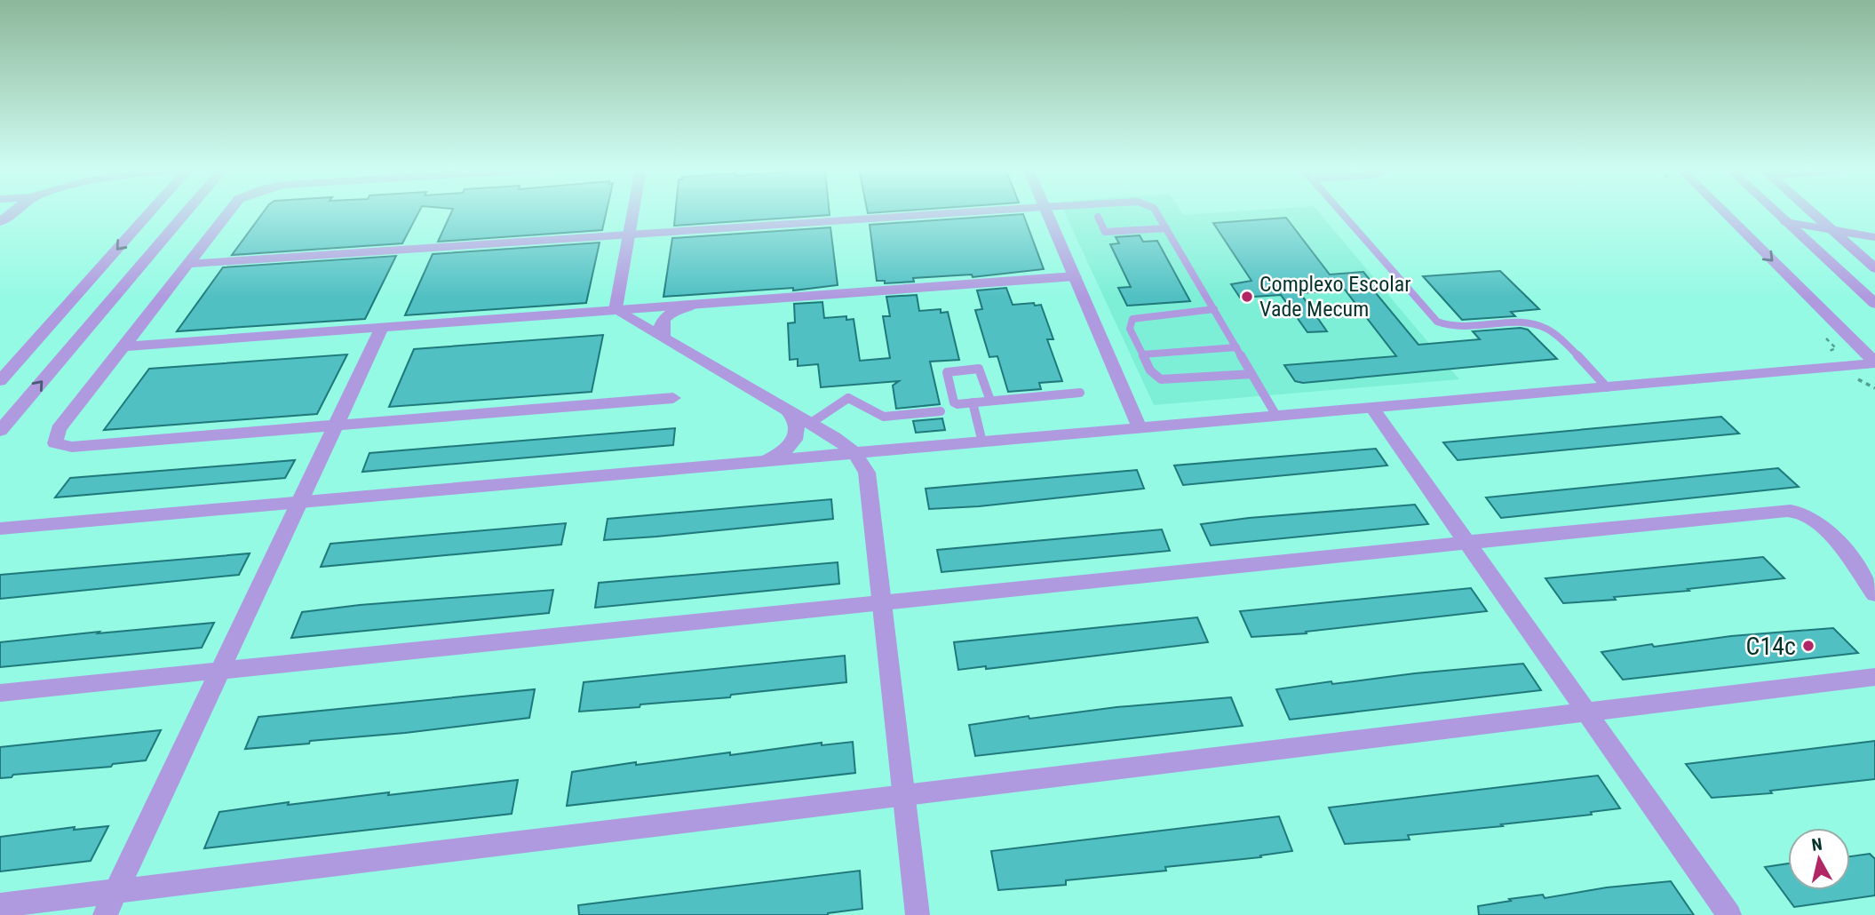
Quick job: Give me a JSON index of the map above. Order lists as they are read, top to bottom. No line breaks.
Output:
{"places":["Complexo Escolar Vade Mecum","C14c"],"north":"top"}
